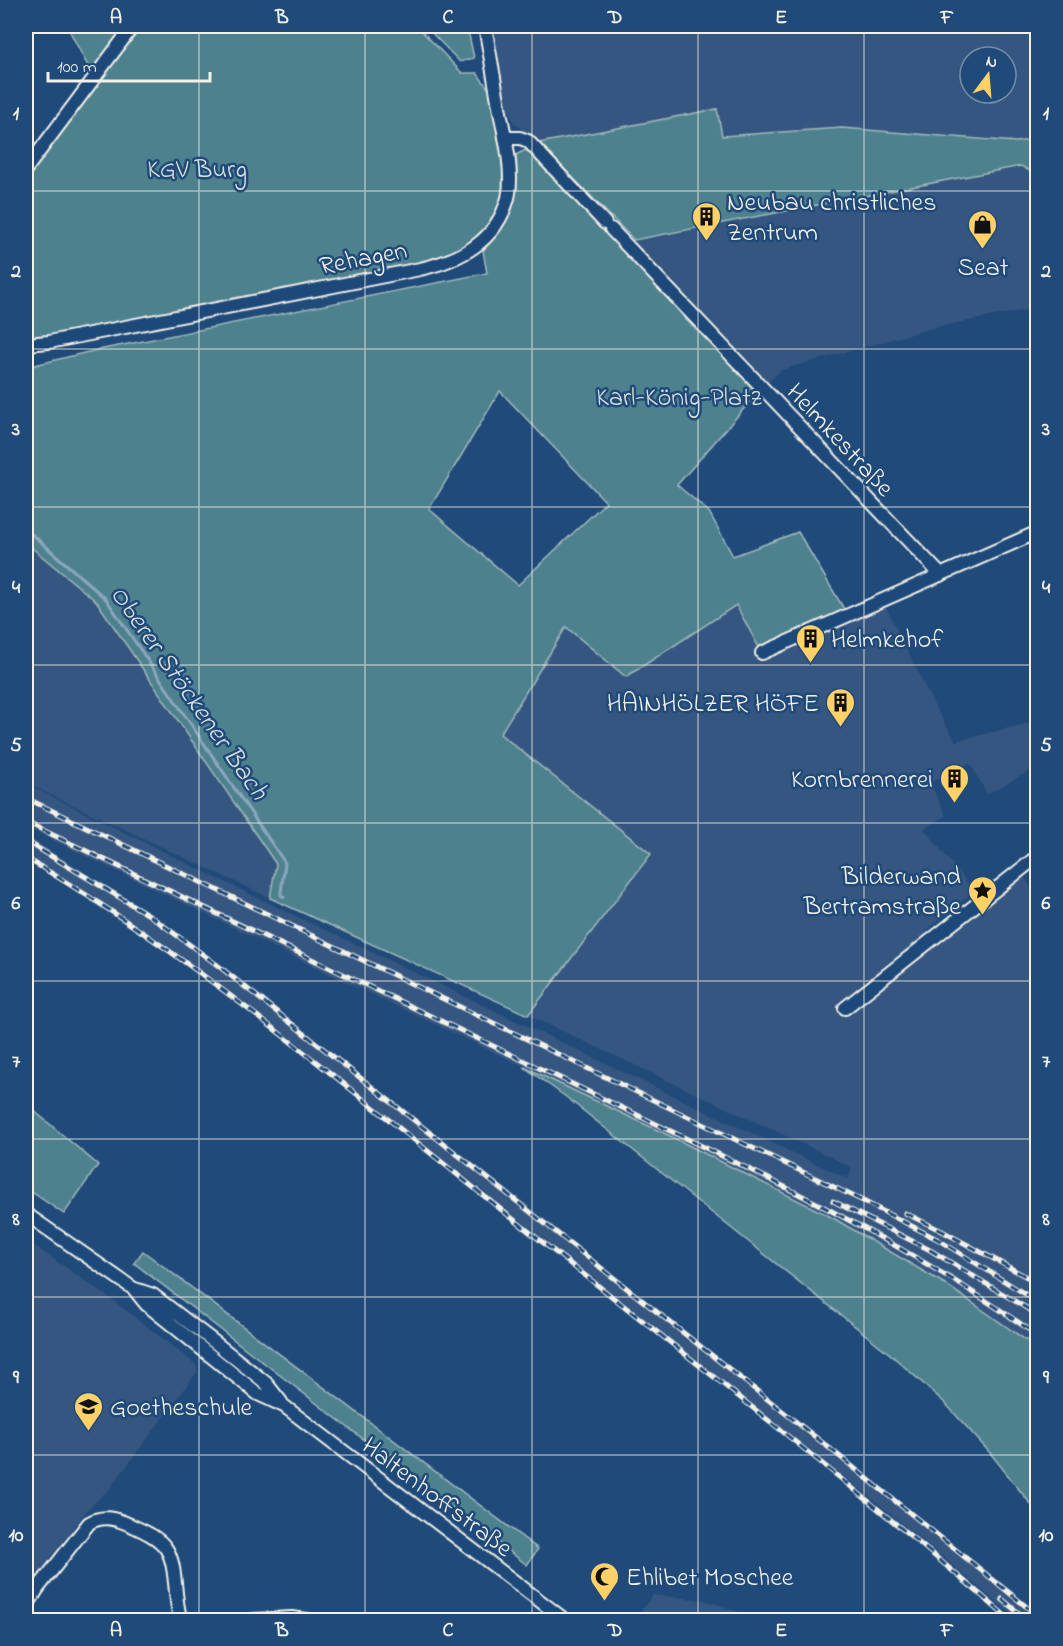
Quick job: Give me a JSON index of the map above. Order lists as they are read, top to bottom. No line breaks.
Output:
{"streets":{"street":["Rehagen","Helmkestraße","Haltenhoffstraße"]},"crossings":[["Rehagen","Helmkestraße"]],"water":["Oberer Stöckener Bach"],"parks":["KGV Burg","Karl-König-Platz"],"places":{"building":["Neubau christliches Zentrum","Helmkehof","HAINHÖLZER HÖFE","Kornbrennerei"],"shop":["Seat"],"place":["Bilderwand Bertramstraße"],"school or university":["Goetheschule"],"mosque":["Ehlibet Moschee"]},"scale_bar":"100 m","north":"top","grid":{"columns":["A","B","C","D","E","F"],"rows":["1","2","3","4","5","6","7","8","9","10"]}}
